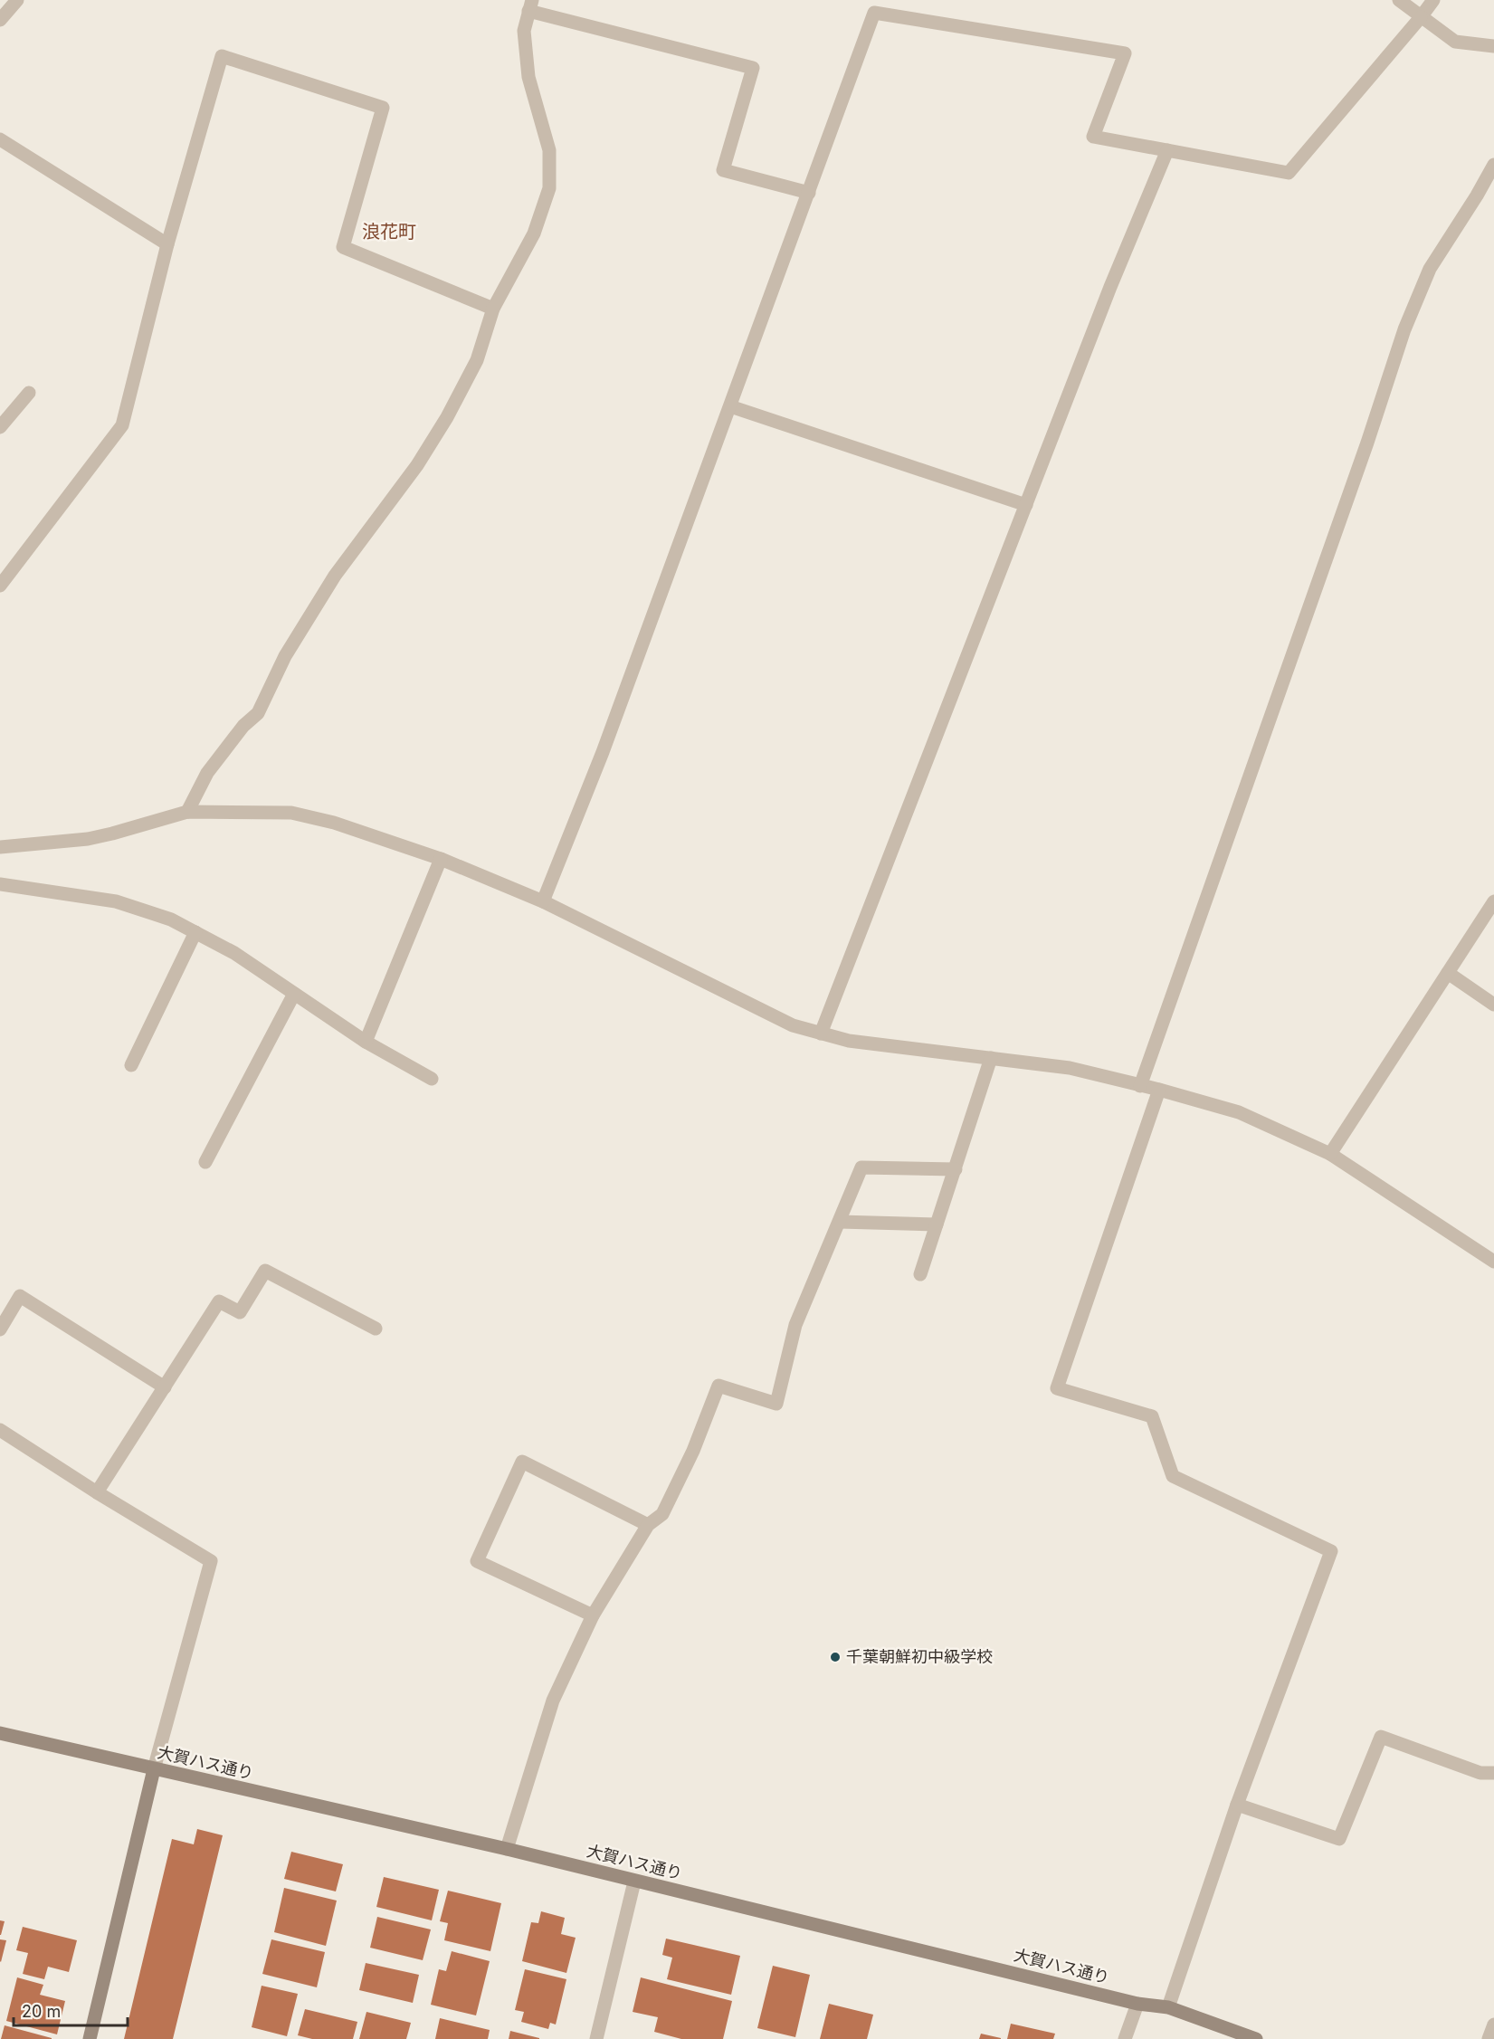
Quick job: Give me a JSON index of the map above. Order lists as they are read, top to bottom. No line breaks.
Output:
{"streets":{"street":["大賀ハス通り"]},"districts":["浪花町"],"places":["千葉朝鮮初中級学校"],"scale_bar":"20 m"}
